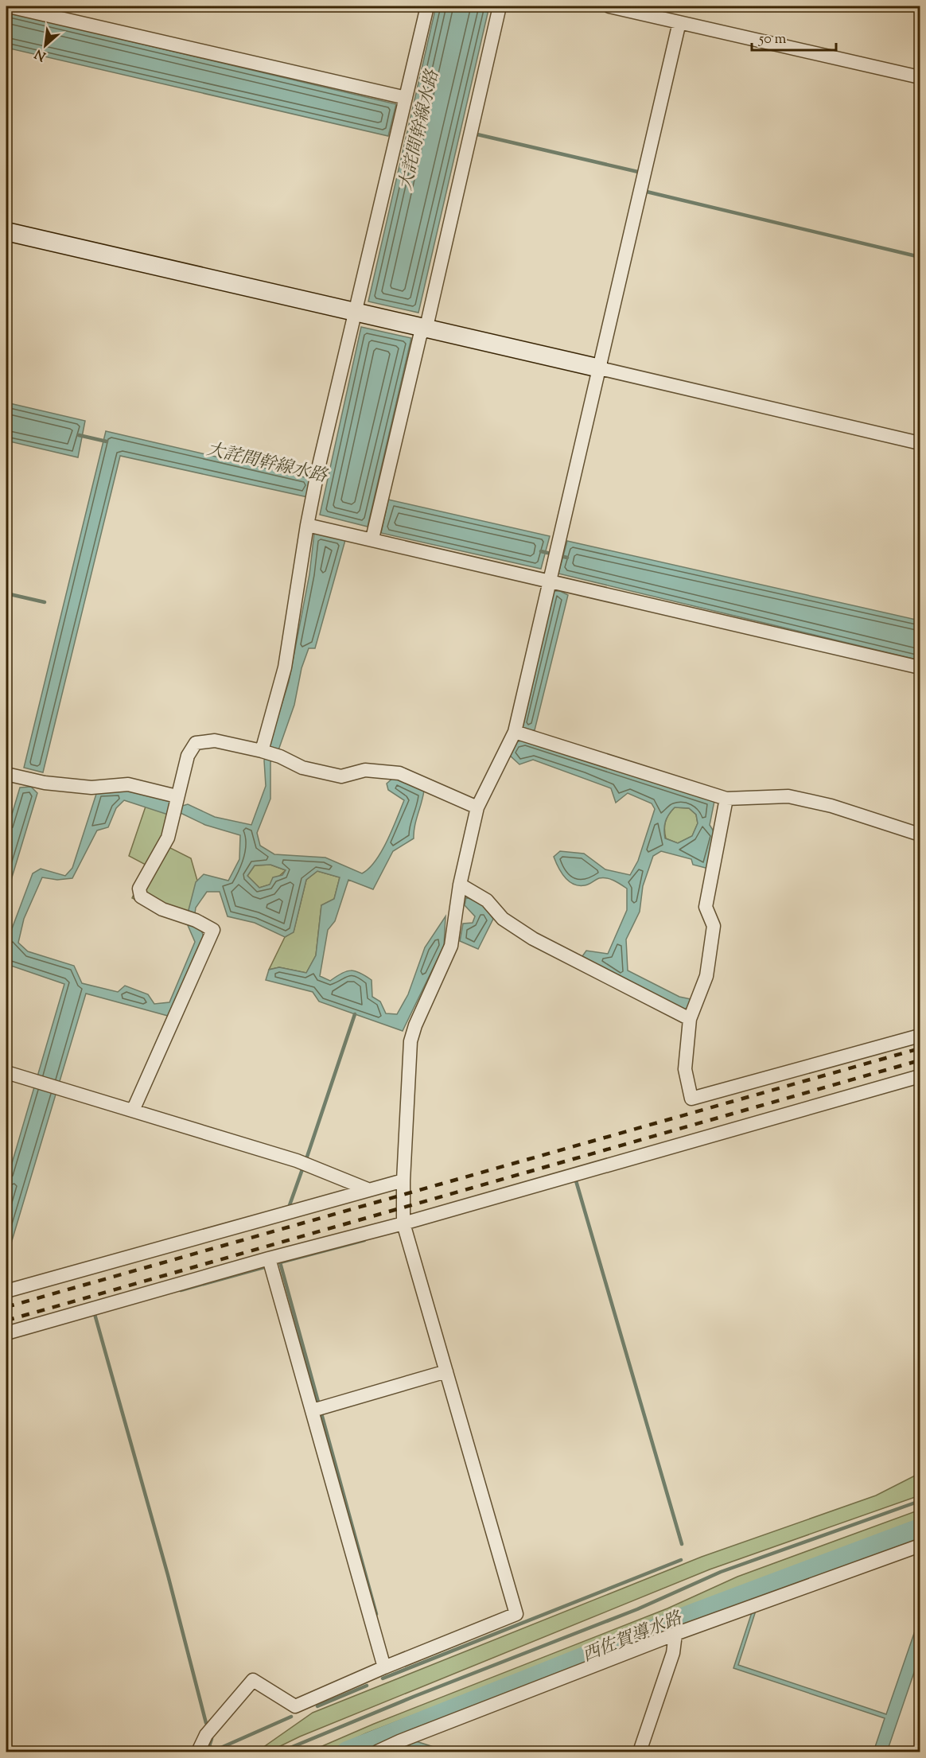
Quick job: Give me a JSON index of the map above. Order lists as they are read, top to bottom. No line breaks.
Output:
{"water":["大詫間幹線水路","西佐賀導水路"],"scale_bar":"50 m","north":"bottom left"}
